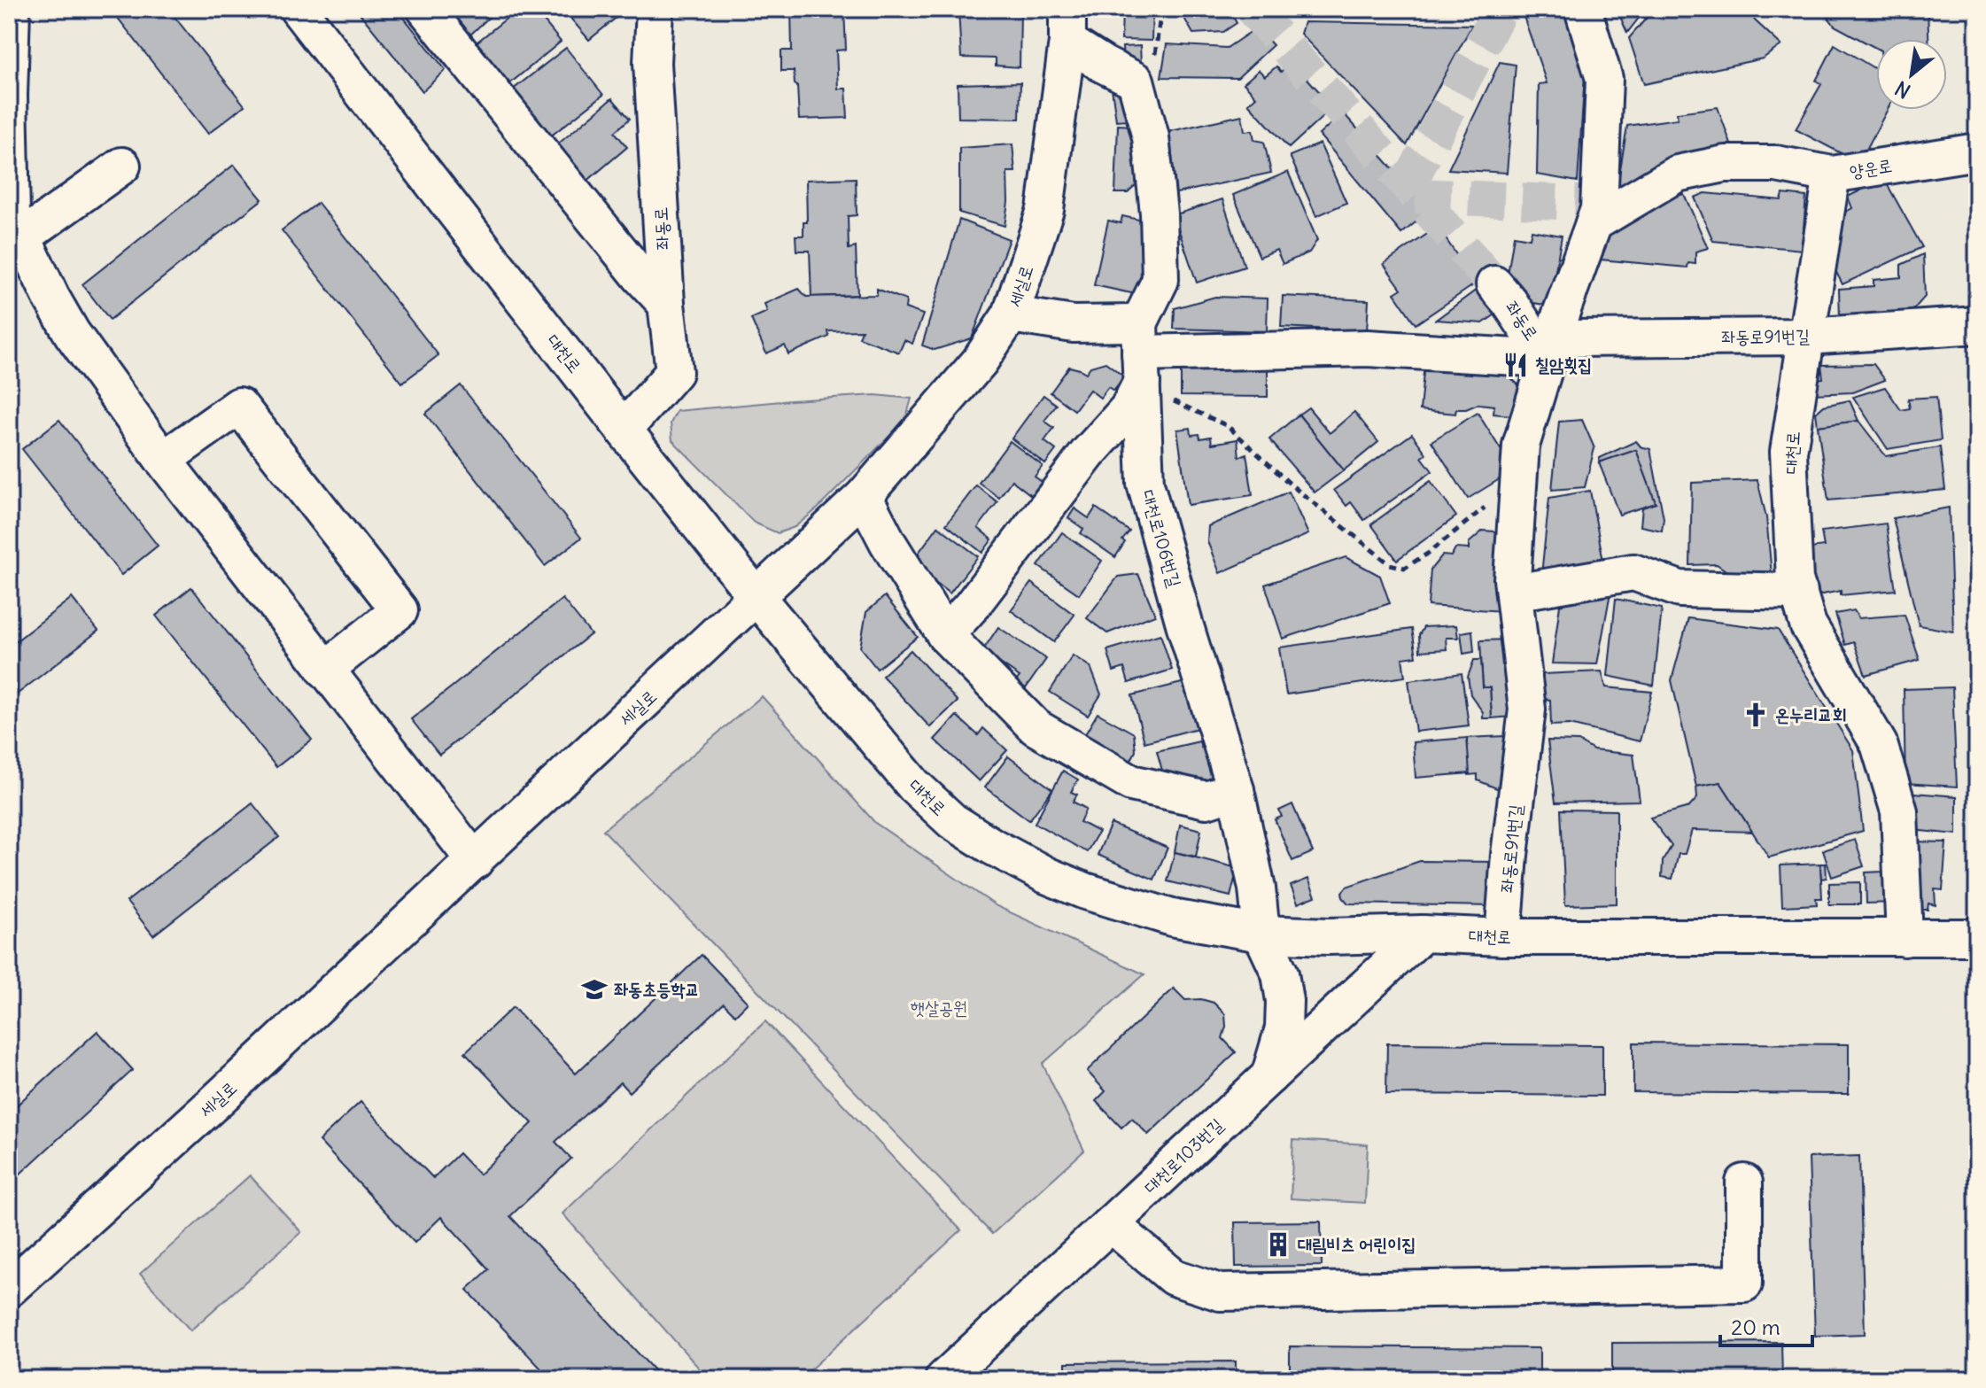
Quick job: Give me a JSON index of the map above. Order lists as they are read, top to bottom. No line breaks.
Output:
{"streets":{"street":["양운로","좌동로","세실로","좌동로91번길","대천로","대천로106번길","대천로103번길"]},"crossings":[["양운로","좌동로91번길"],["양운로","대천로"],["좌동로","좌동로91번길"],["좌동로","대천로"],["세실로","대천로"],["좌동로91번길","대천로"],["대천로","대천로106번길"],["대천로","대천로103번길"],["대천로106번길","대천로103번길"]],"parks":["햇살공원"],"places":{"restaurant":["칠암횟집"],"church":["온누리교회"],"school or university":["좌동초등학교"],"building":["대림비츠 어린이집"]},"scale_bar":"20 m","north":"bottom left"}
